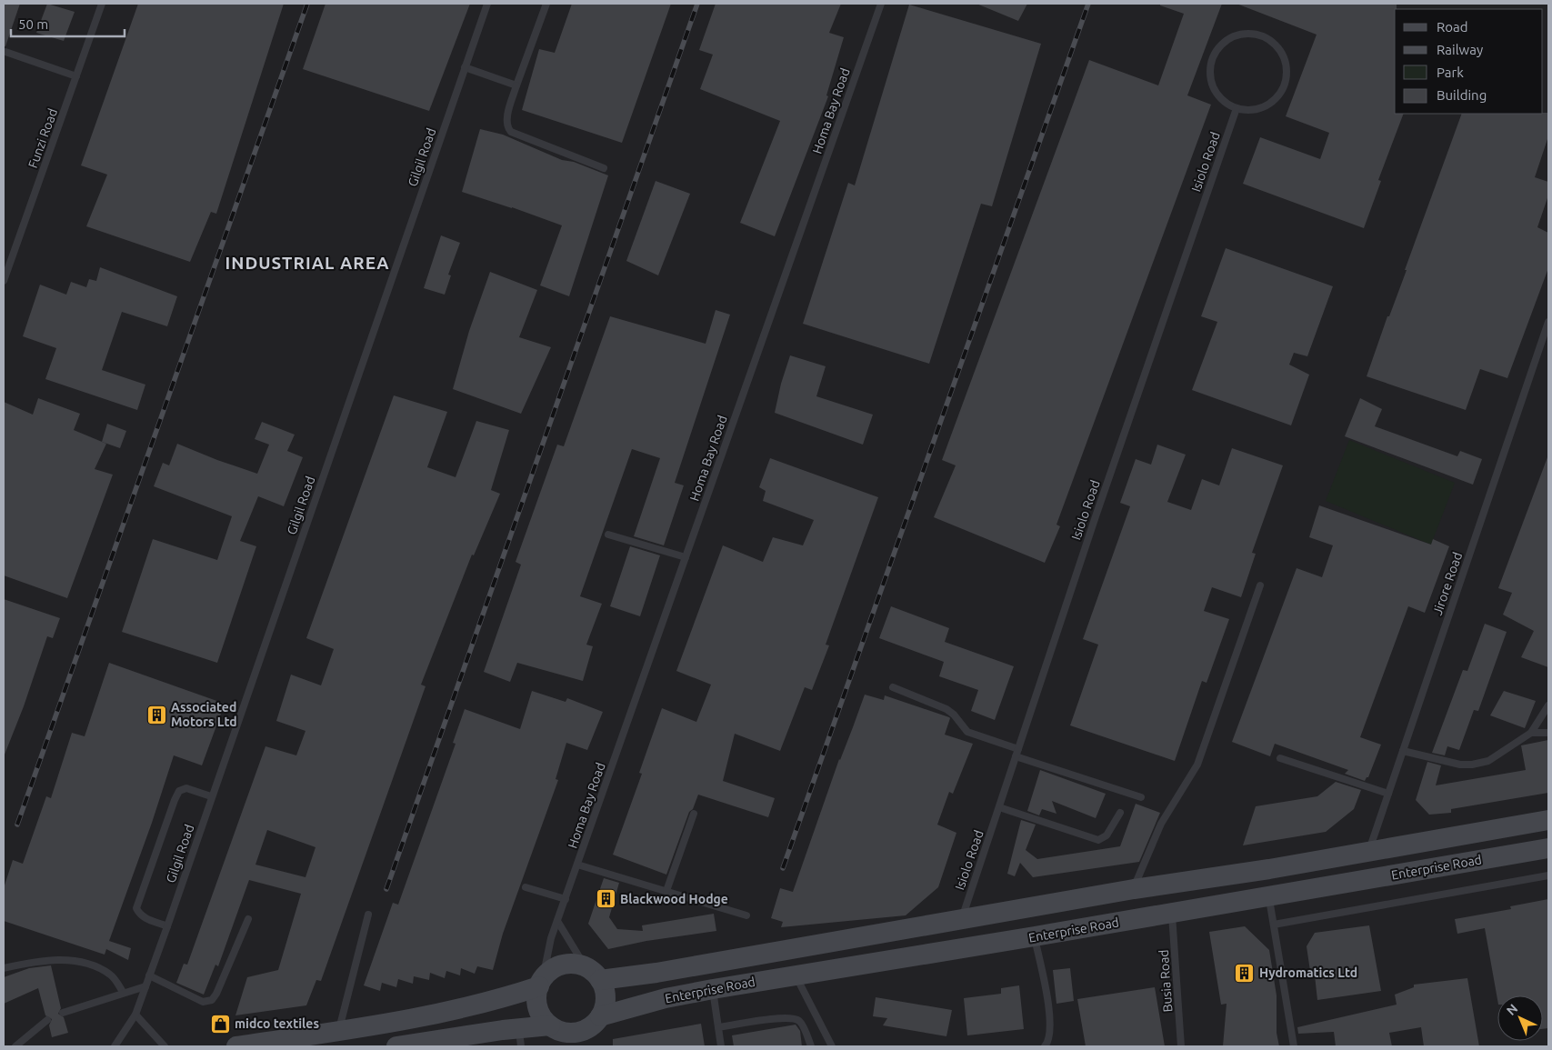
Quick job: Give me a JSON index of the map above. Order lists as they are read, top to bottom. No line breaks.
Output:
{"streets":{"main road":["Enterprise Road"],"lane":["Homa Bay Road","Funzi Road","Gilgil Road","Isiolo Road","Jirore Road","Busia Road"]},"crossings":[["Homa Bay Road","Enterprise Road"],["Isiolo Road","Enterprise Road"],["Jirore Road","Enterprise Road"],["Enterprise Road","Busia Road"]],"districts":["INDUSTRIAL AREA"],"places":{"building":["Associated Motors Ltd","Blackwood Hodge","Hydromatics Ltd"],"shop":["midco textiles"]},"legend":["Road","Railway","Park","Building"],"scale_bar":"50 m","north":"top left"}
